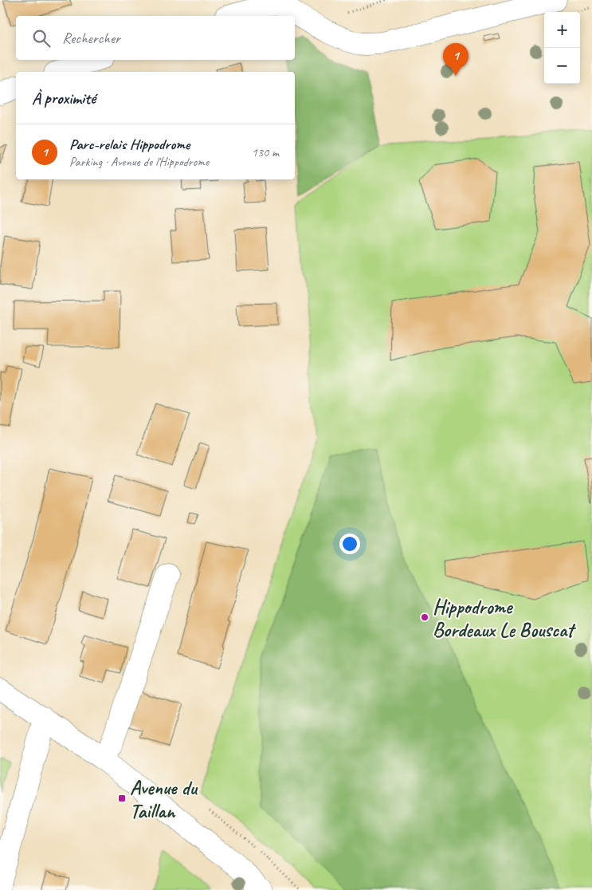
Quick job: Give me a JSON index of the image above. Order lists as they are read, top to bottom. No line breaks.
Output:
{"places":{"other":["Hippodrome Bordeaux Le Bouscat"],"transit":["Avenue du Taillan"]},"page":{"map_buttons":["+","−"],"search":"Rechercher","pins":"1","heading":"À proximité","list":[{"mark":"1","name":"Parc-relais Hippodrome","note":"Parking · Avenue de l'Hippodrome","value":"130 m"}]}}
